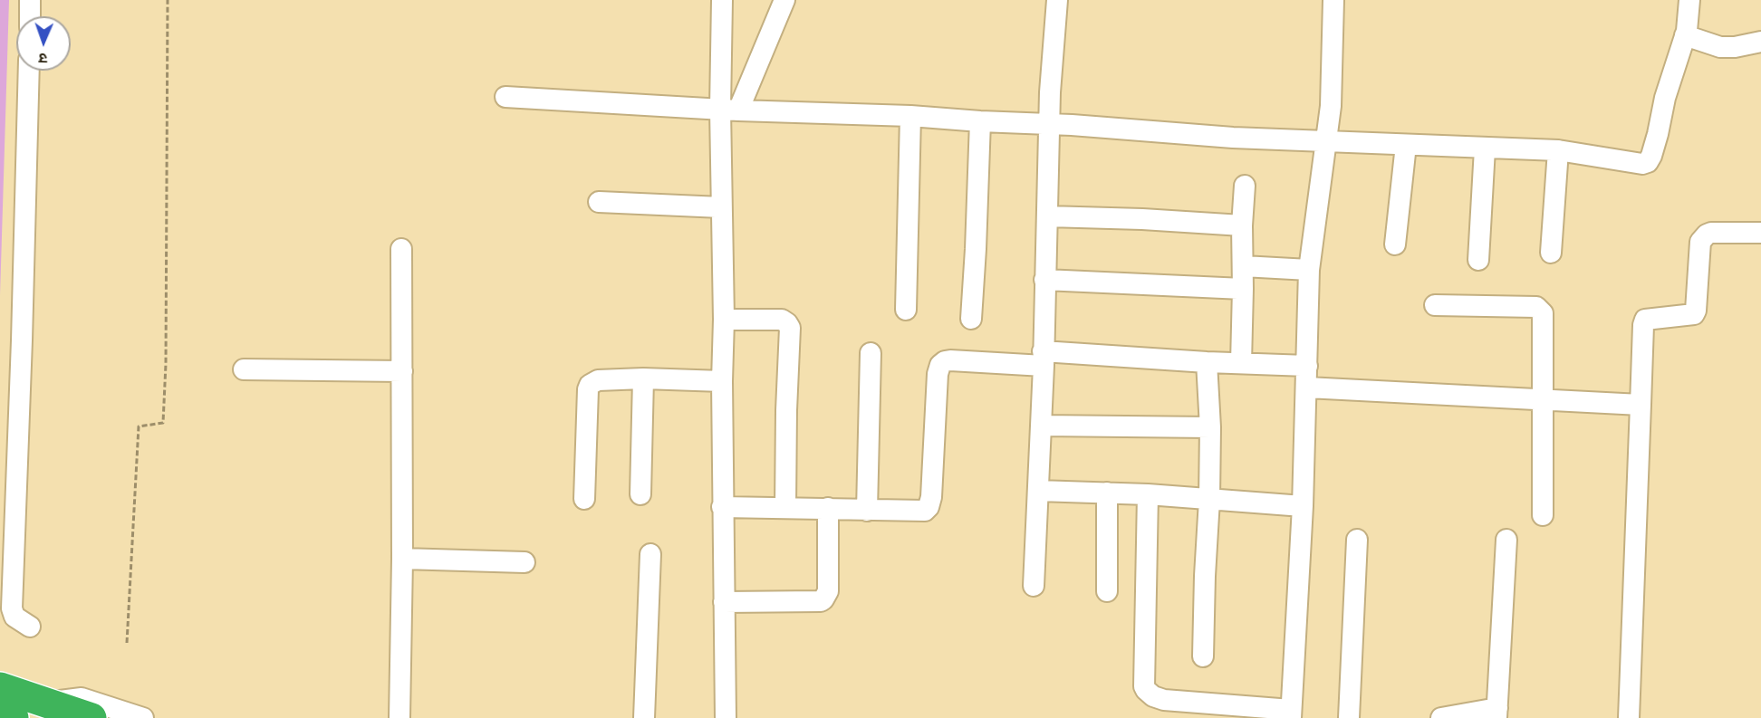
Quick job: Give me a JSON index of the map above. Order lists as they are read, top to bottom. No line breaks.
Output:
{"north":"bottom"}
